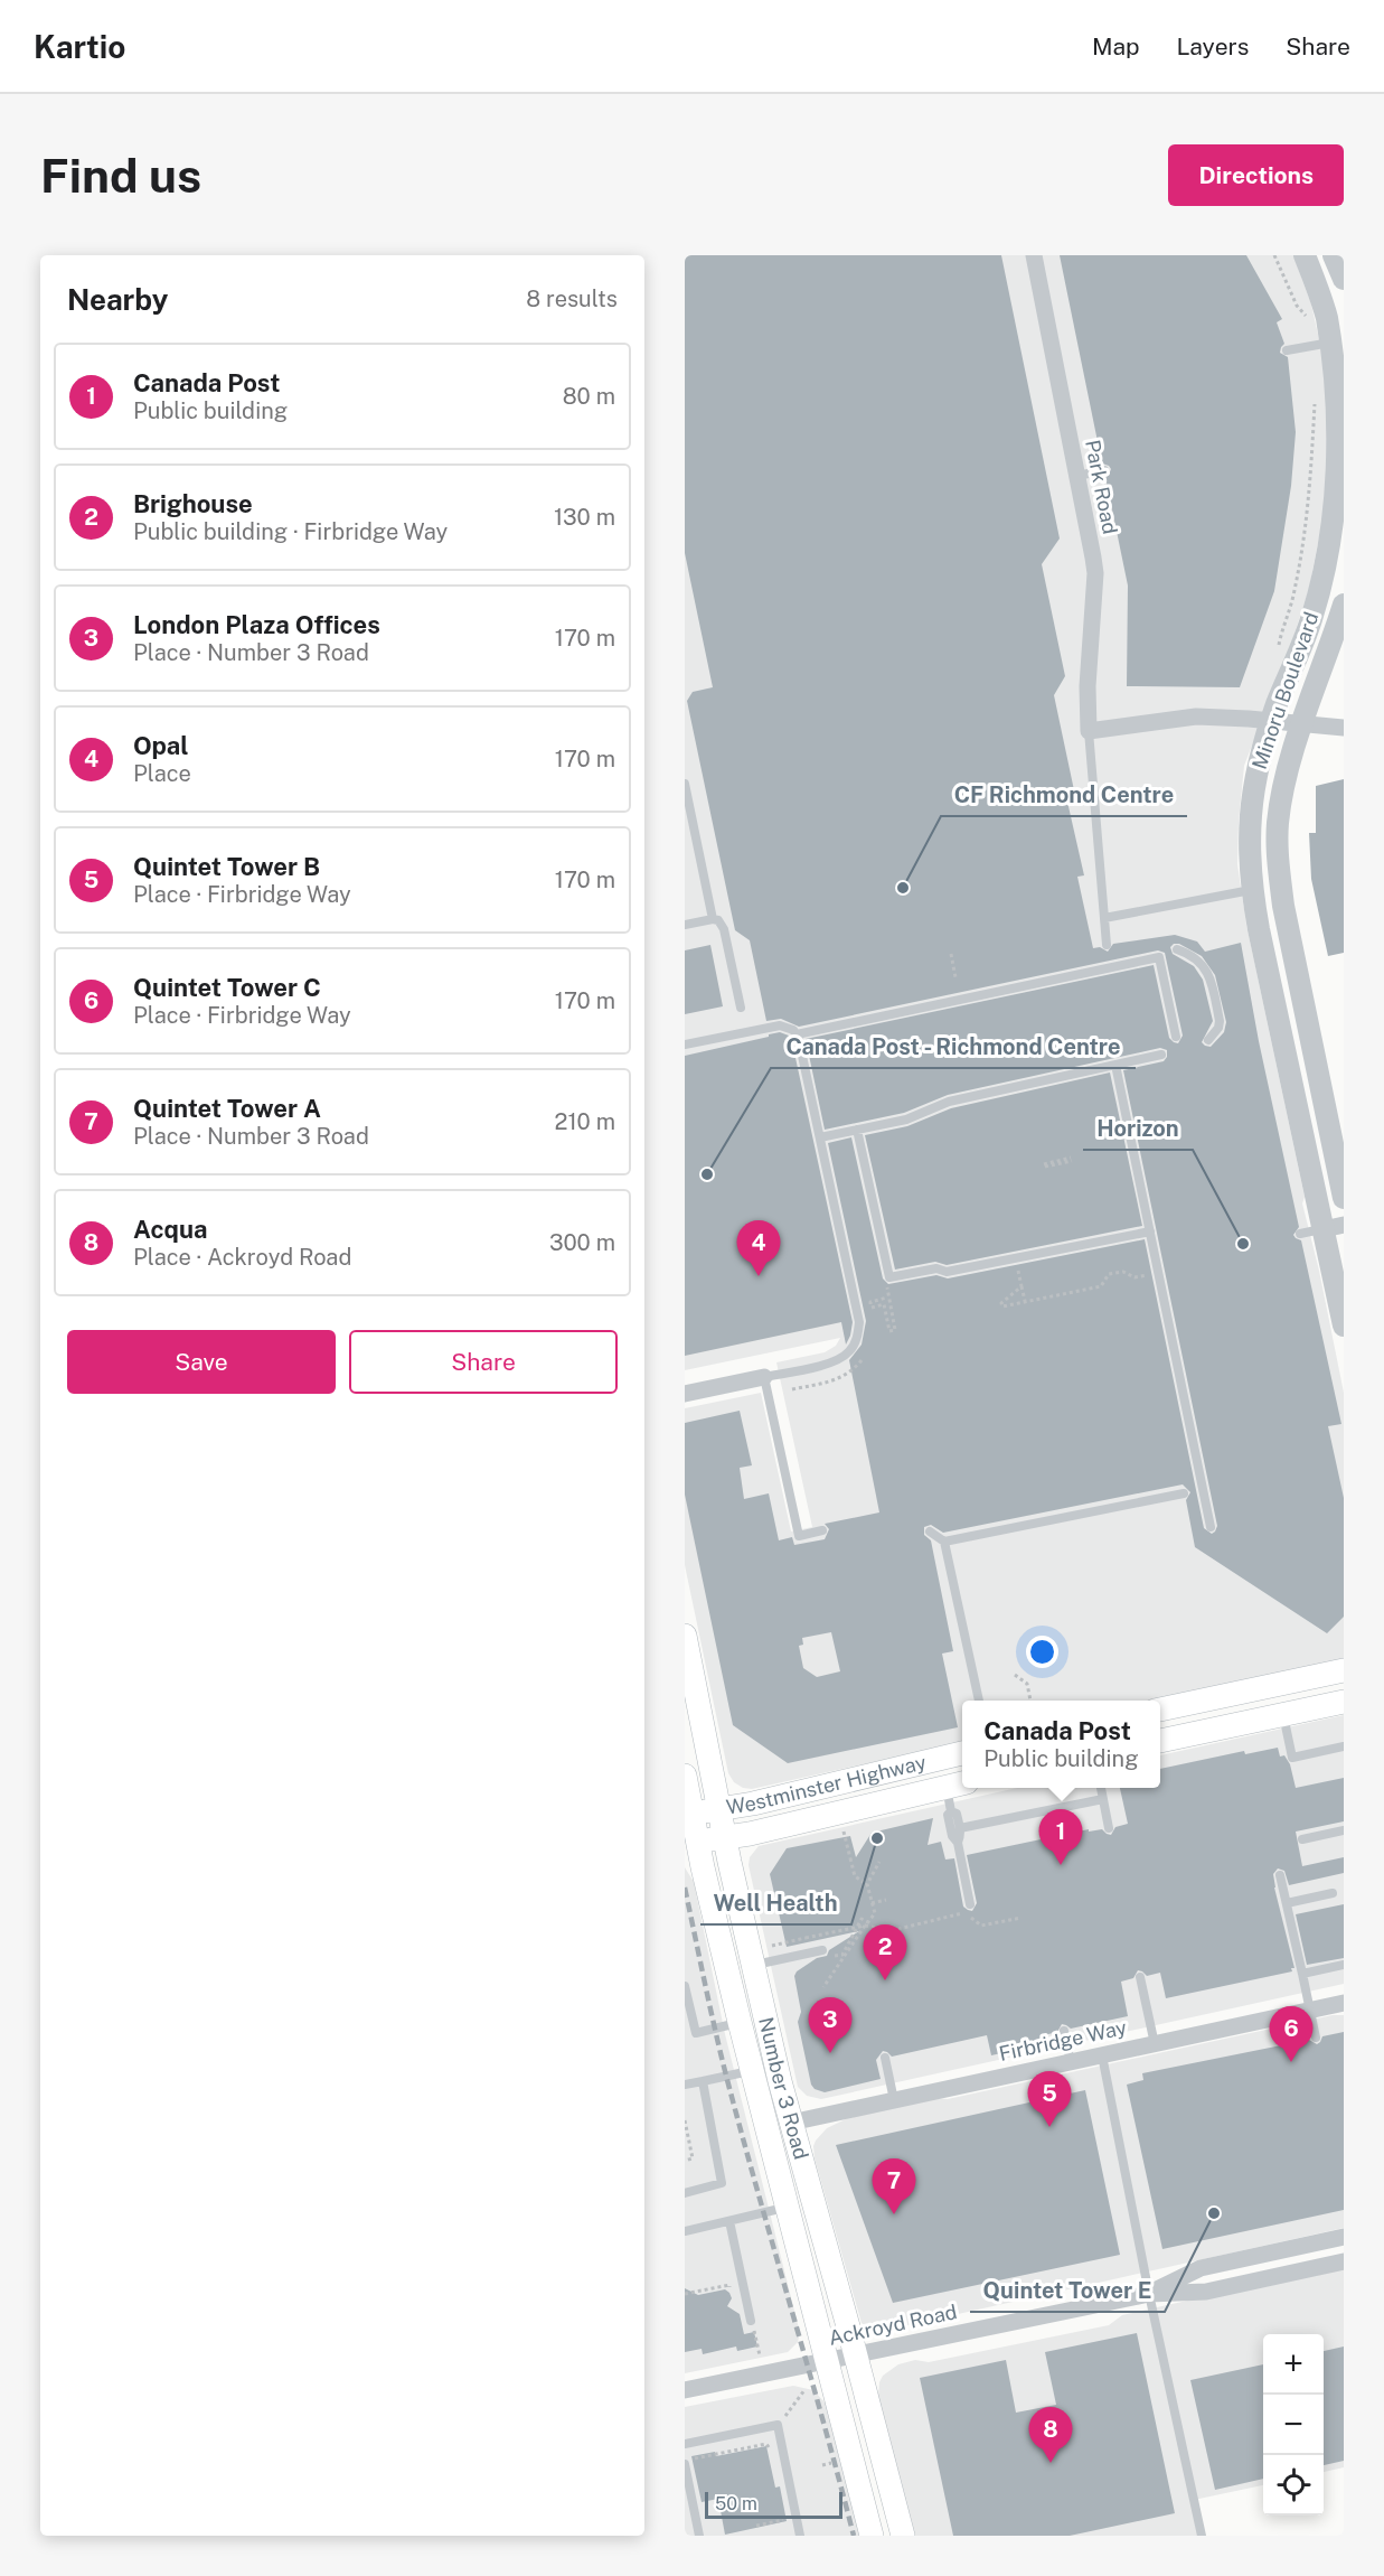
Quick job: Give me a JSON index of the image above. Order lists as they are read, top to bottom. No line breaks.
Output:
{"streets":{"main road":["Westminster Highway","Number 3 Road"],"street":["Park Road","Minoru Boulevard","Firbridge Way","Ackroyd Road"]},"crossings":[["Westminster Highway","Number 3 Road"],["Firbridge Way","Number 3 Road"],["Number 3 Road","Ackroyd Road"]],"places":["CF Richmond Centre","Canada Post - Richmond Centre","Horizon","Well Health","Quintet Tower E"],"scale_bar":"50 m","page":{"header":"Kartio","nav":["Map","Layers","Share"],"buttons":["Directions",["Save","Share"]],"title":"Find us","heading":["Nearby","8 results"],"list":[{"mark":"1","name":"Canada Post","note":"Public building","value":"80 m"},{"mark":"2","name":"Brighouse","note":"Public building · Firbridge Way","value":"130 m"},{"mark":"3","name":"London Plaza Offices","note":"Place · Number 3 Road","value":"170 m"},{"mark":"4","name":"Opal","note":"Place","value":"170 m"},{"mark":"5","name":"Quintet Tower B","note":"Place · Firbridge Way","value":"170 m"},{"mark":"6","name":"Quintet Tower C","note":"Place · Firbridge Way","value":"170 m"},{"mark":"7","name":"Quintet Tower A","note":"Place · Number 3 Road","value":"210 m"},{"mark":"8","name":"Acqua","note":"Place · Ackroyd Road","value":"300 m"}],"pins":["4","1","2","3","6","5","7","8"],"popup":["Canada Post","Public building"],"map_buttons":["+","−"],"scale":"50 m"}}
